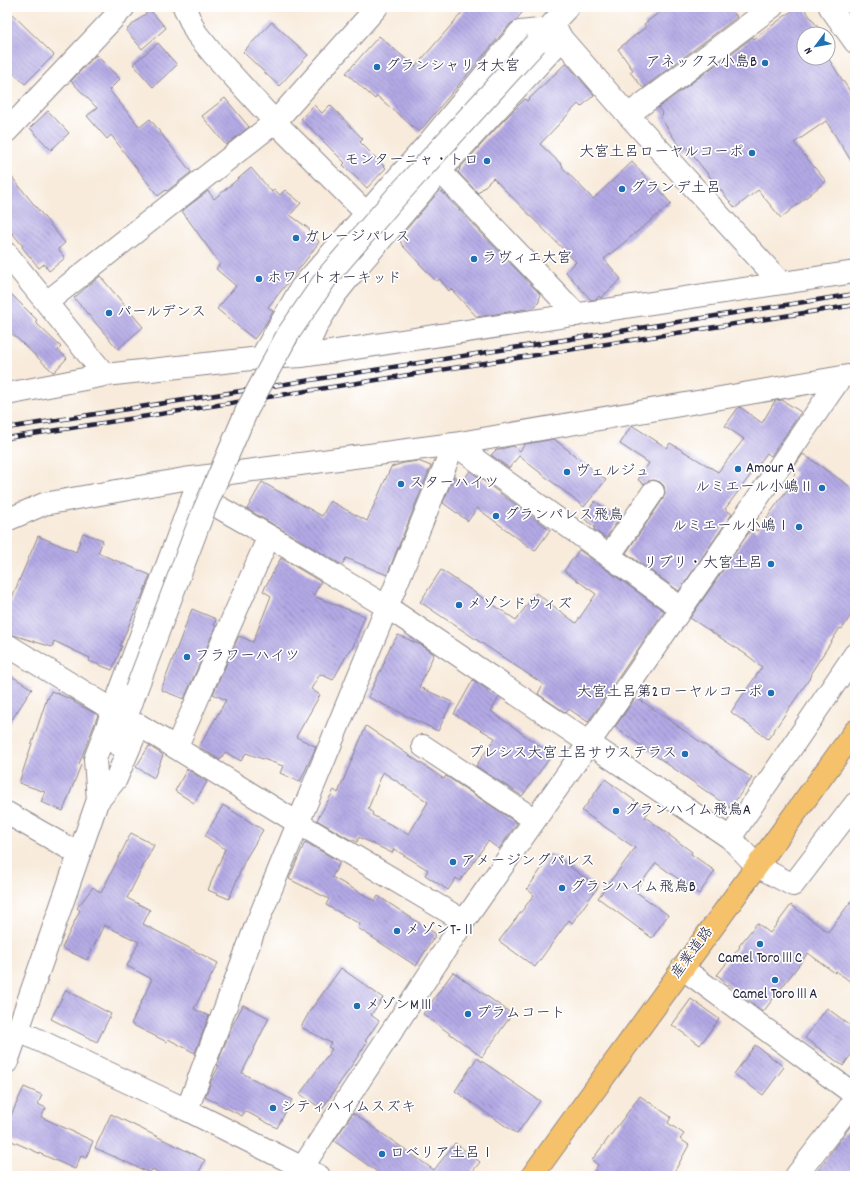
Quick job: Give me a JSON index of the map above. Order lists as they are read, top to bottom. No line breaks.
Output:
{"streets":{"main road":["産業道路"]},"places":["アネックス小島B","グランシャリオ大宮","大宮土呂ローヤルコーポ","モンターニャ・トロ","グランデ土呂","ガレージパレス","ラヴィエ大宮","ホワイトオーキッド","パールデンス","Amour A","ヴェルジュ","スターハイツ","ルミエール小嶋Ⅱ","グランパレス飛鳥","ルミエール小嶋Ⅰ","リブリ・大宮土呂","メゾンドウィズ","フラワーハイツ","大宮土呂第2ローヤルコーポ","プレシス大宮土呂サウステラス","グランハイム飛鳥A","アメージングパレス","グランハイム飛鳥B","メゾンT-Ⅱ","Camel ToroⅢC","Camel ToroⅢA","メゾンMⅢ","プラムコート","シティハイムスズキ","ロベリア土呂Ⅰ"],"north":"bottom left"}
